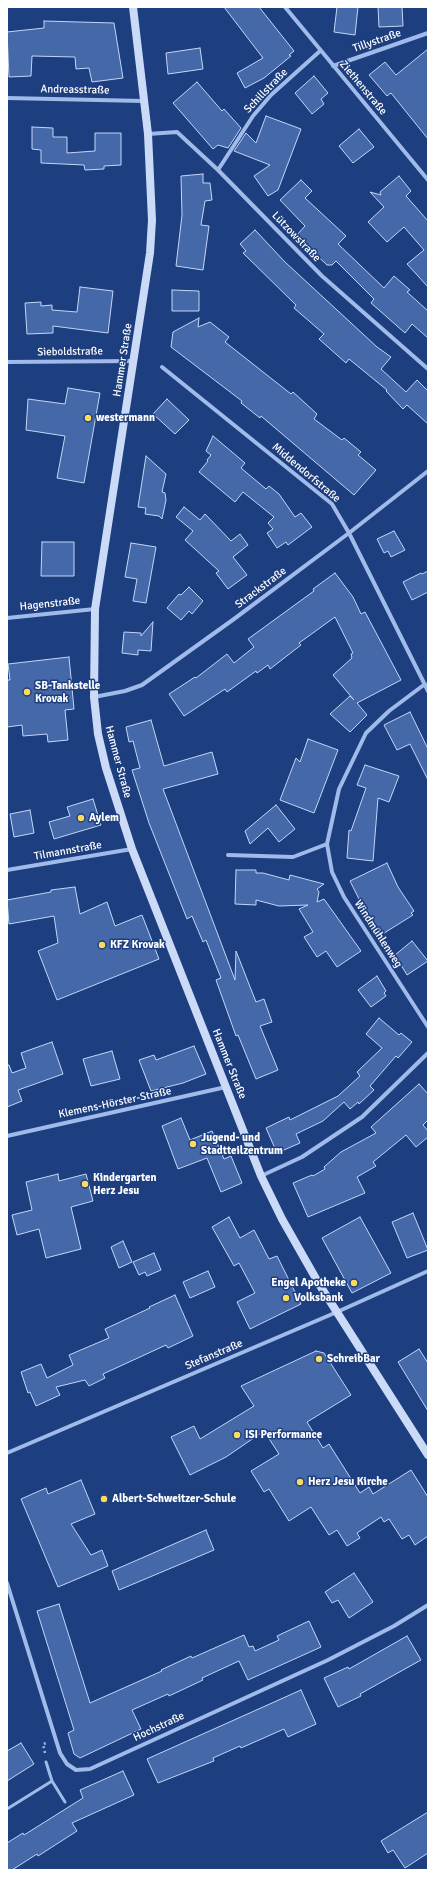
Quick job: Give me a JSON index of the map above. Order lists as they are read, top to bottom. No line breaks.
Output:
{"streets":{"main road":["Hammer Straße"],"street":["Tillystraße","Ziethenstraße","Andreasstraße","Schillstraße","Lützowstraße","Sieboldstraße","Middendorfstraße","Strackstraße","Hagenstraße","Tilmannstraße","Windmühlenweg","Klemens-Hörster-Straße","Stefanstraße","Hochstraße"]},"crossings":[["Tillystraße","Ziethenstraße"],["Ziethenstraße","Schillstraße"],["Andreasstraße","Hammer Straße"],["Schillstraße","Lützowstraße"],["Lützowstraße","Hammer Straße"],["Sieboldstraße","Hammer Straße"],["Hammer Straße","Strackstraße"],["Hammer Straße","Hagenstraße"],["Hammer Straße","Tilmannstraße"],["Hammer Straße","Klemens-Hörster-Straße"],["Hammer Straße","Stefanstraße"],["Middendorfstraße","Strackstraße"],["Middendorfstraße","Windmühlenweg"]],"places":["westermann","SB-Tankstelle Krovak","Aylem","KFZ Krovak","Jugend- und Stadtteilzentrum","Kindergarten Herz Jesu","Engel Apotheke","Volksbank","SchreibBar","ISI Performance","Herz Jesu Kirche","Albert-Schweitzer-Schule"]}
